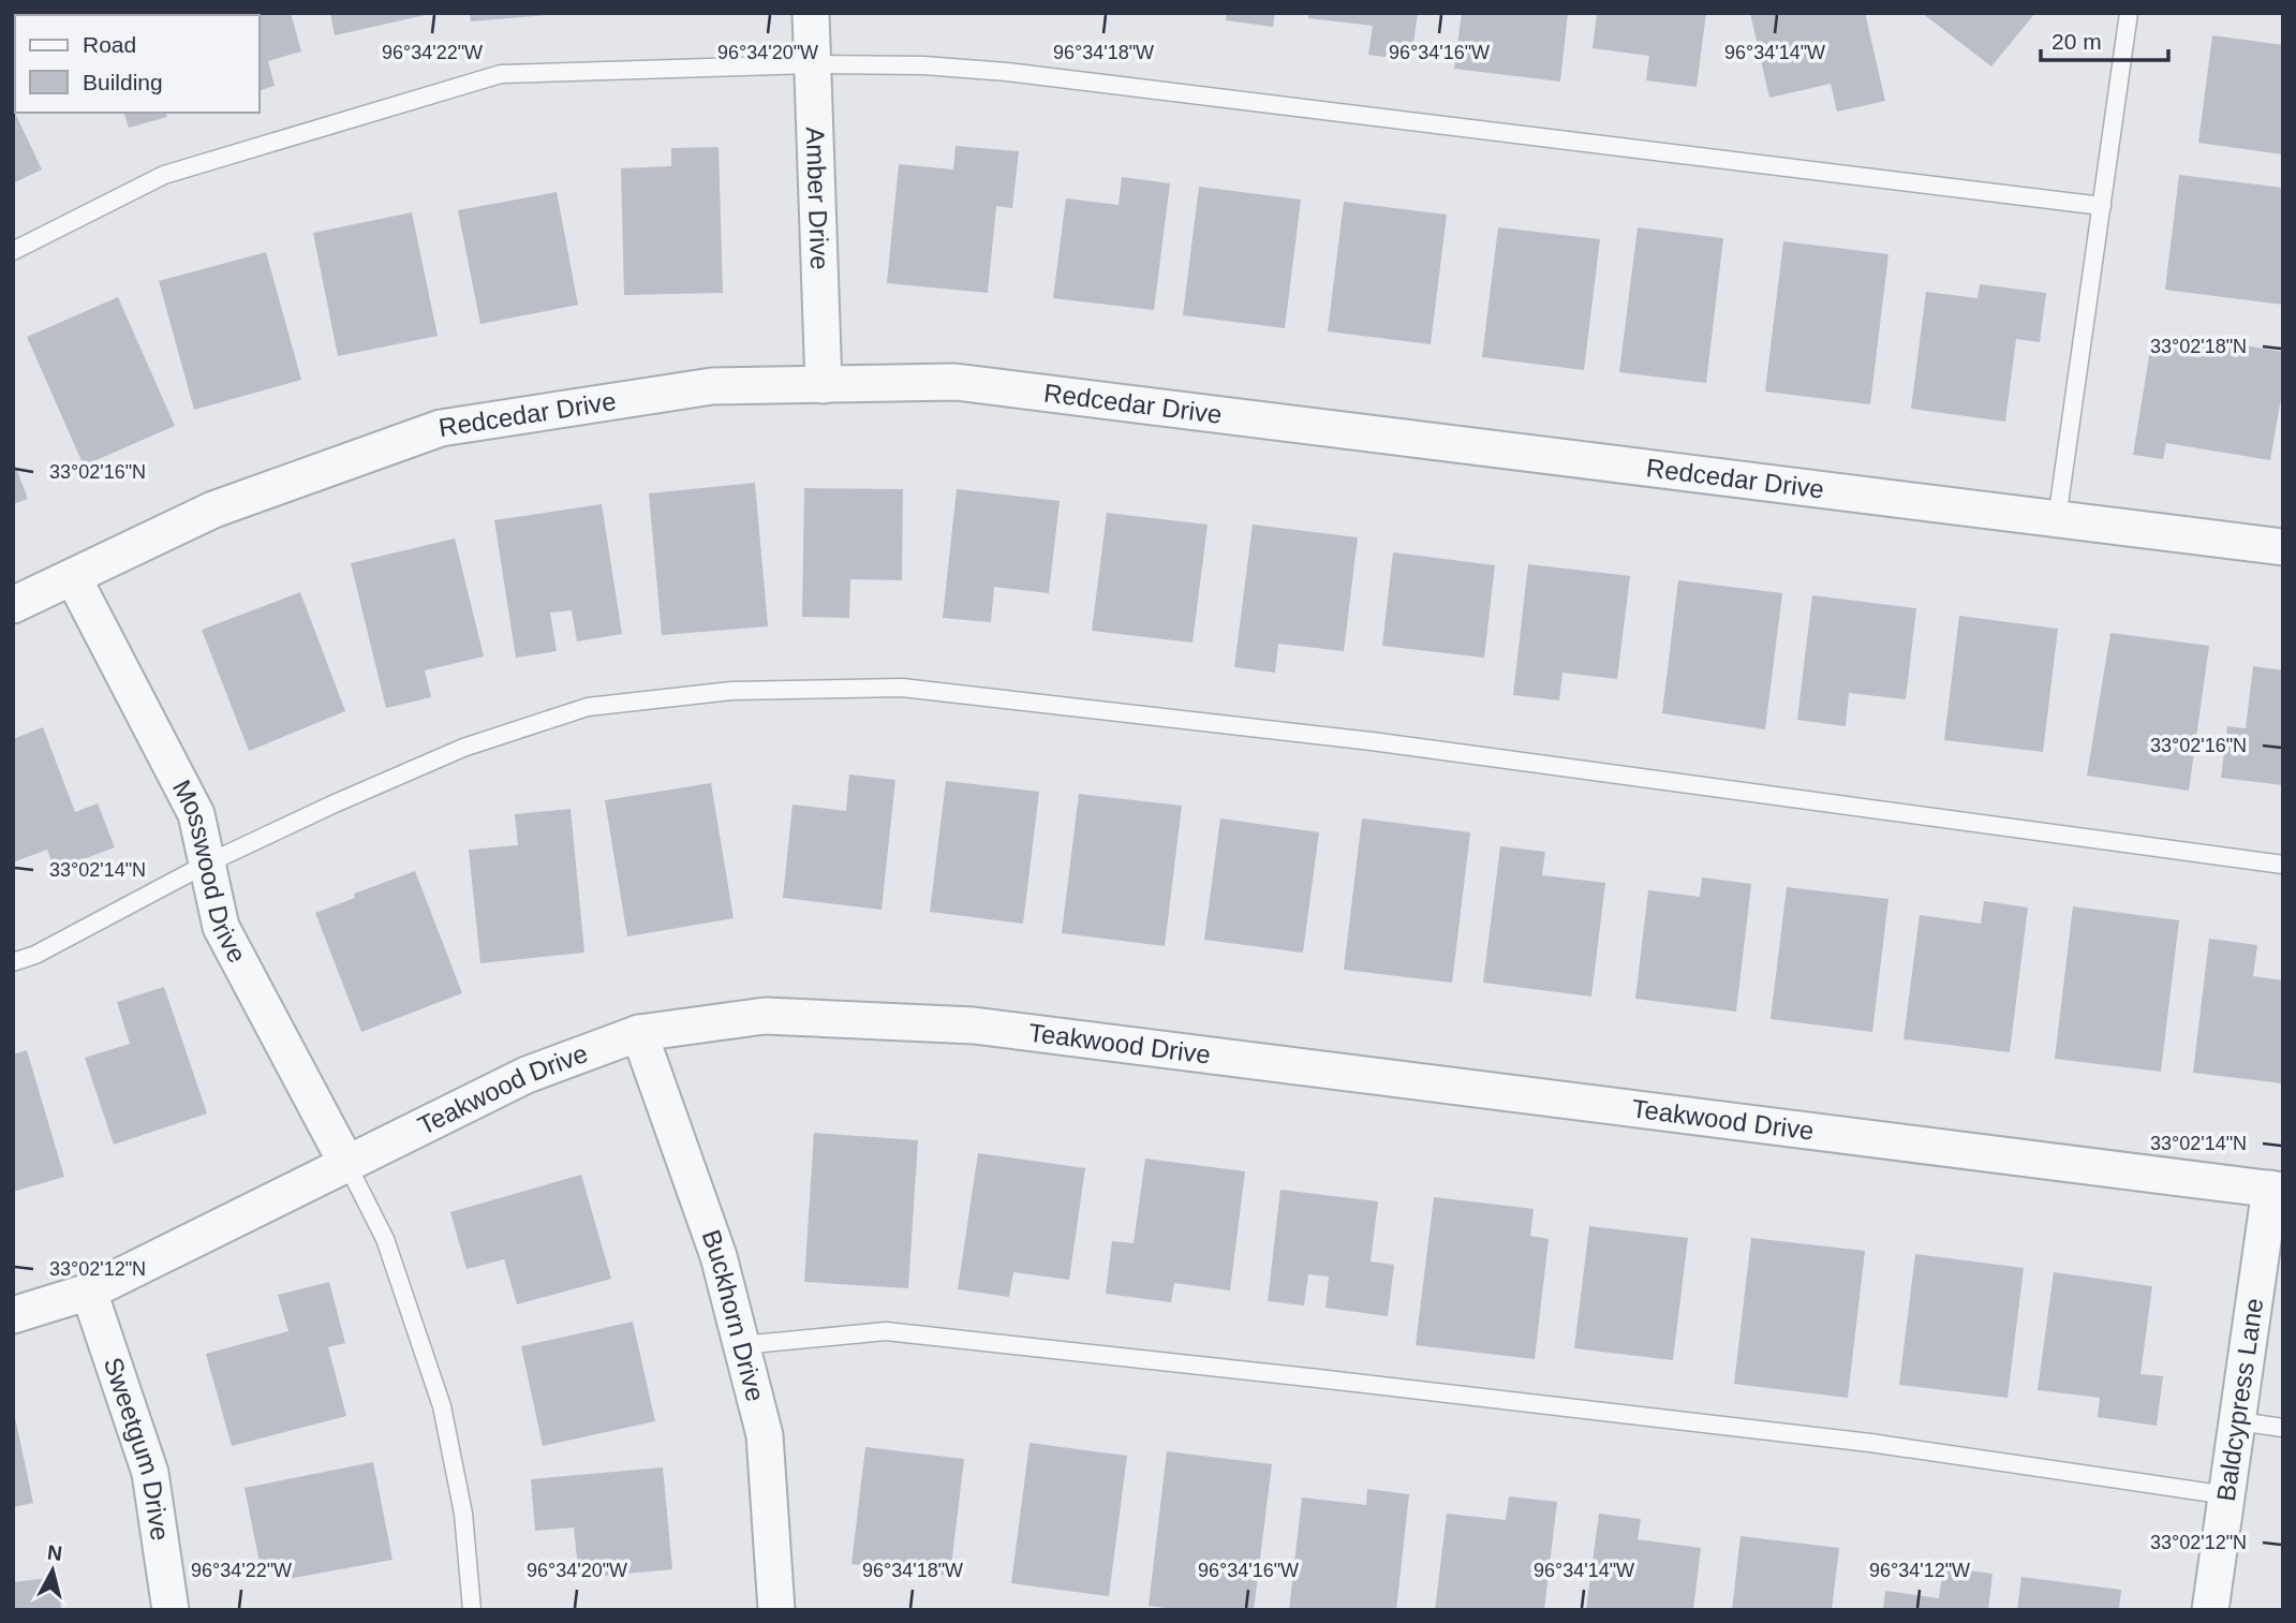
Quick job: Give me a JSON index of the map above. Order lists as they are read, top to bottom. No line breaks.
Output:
{"streets":{"street":["Amber Drive","Redcedar Drive","Mosswood Drive","Teakwood Drive","Buckhorn Drive","Baldcypress Lane","Sweetgum Drive"]},"crossings":[["Amber Drive","Redcedar Drive"],["Redcedar Drive","Mosswood Drive"],["Mosswood Drive","Teakwood Drive"],["Teakwood Drive","Buckhorn Drive"],["Teakwood Drive","Baldcypress Lane"],["Teakwood Drive","Sweetgum Drive"]],"legend":["Road","Building"],"scale_bar":"20 m","north":"top","coordinates":["96°34'22\"W","96°34'20\"W","96°34'18\"W","96°34'16\"W","96°34'14\"W","33°02'18\"N","33°02'16\"N","33°02'14\"N","33°02'12\"N","96°34'12\"W"]}
